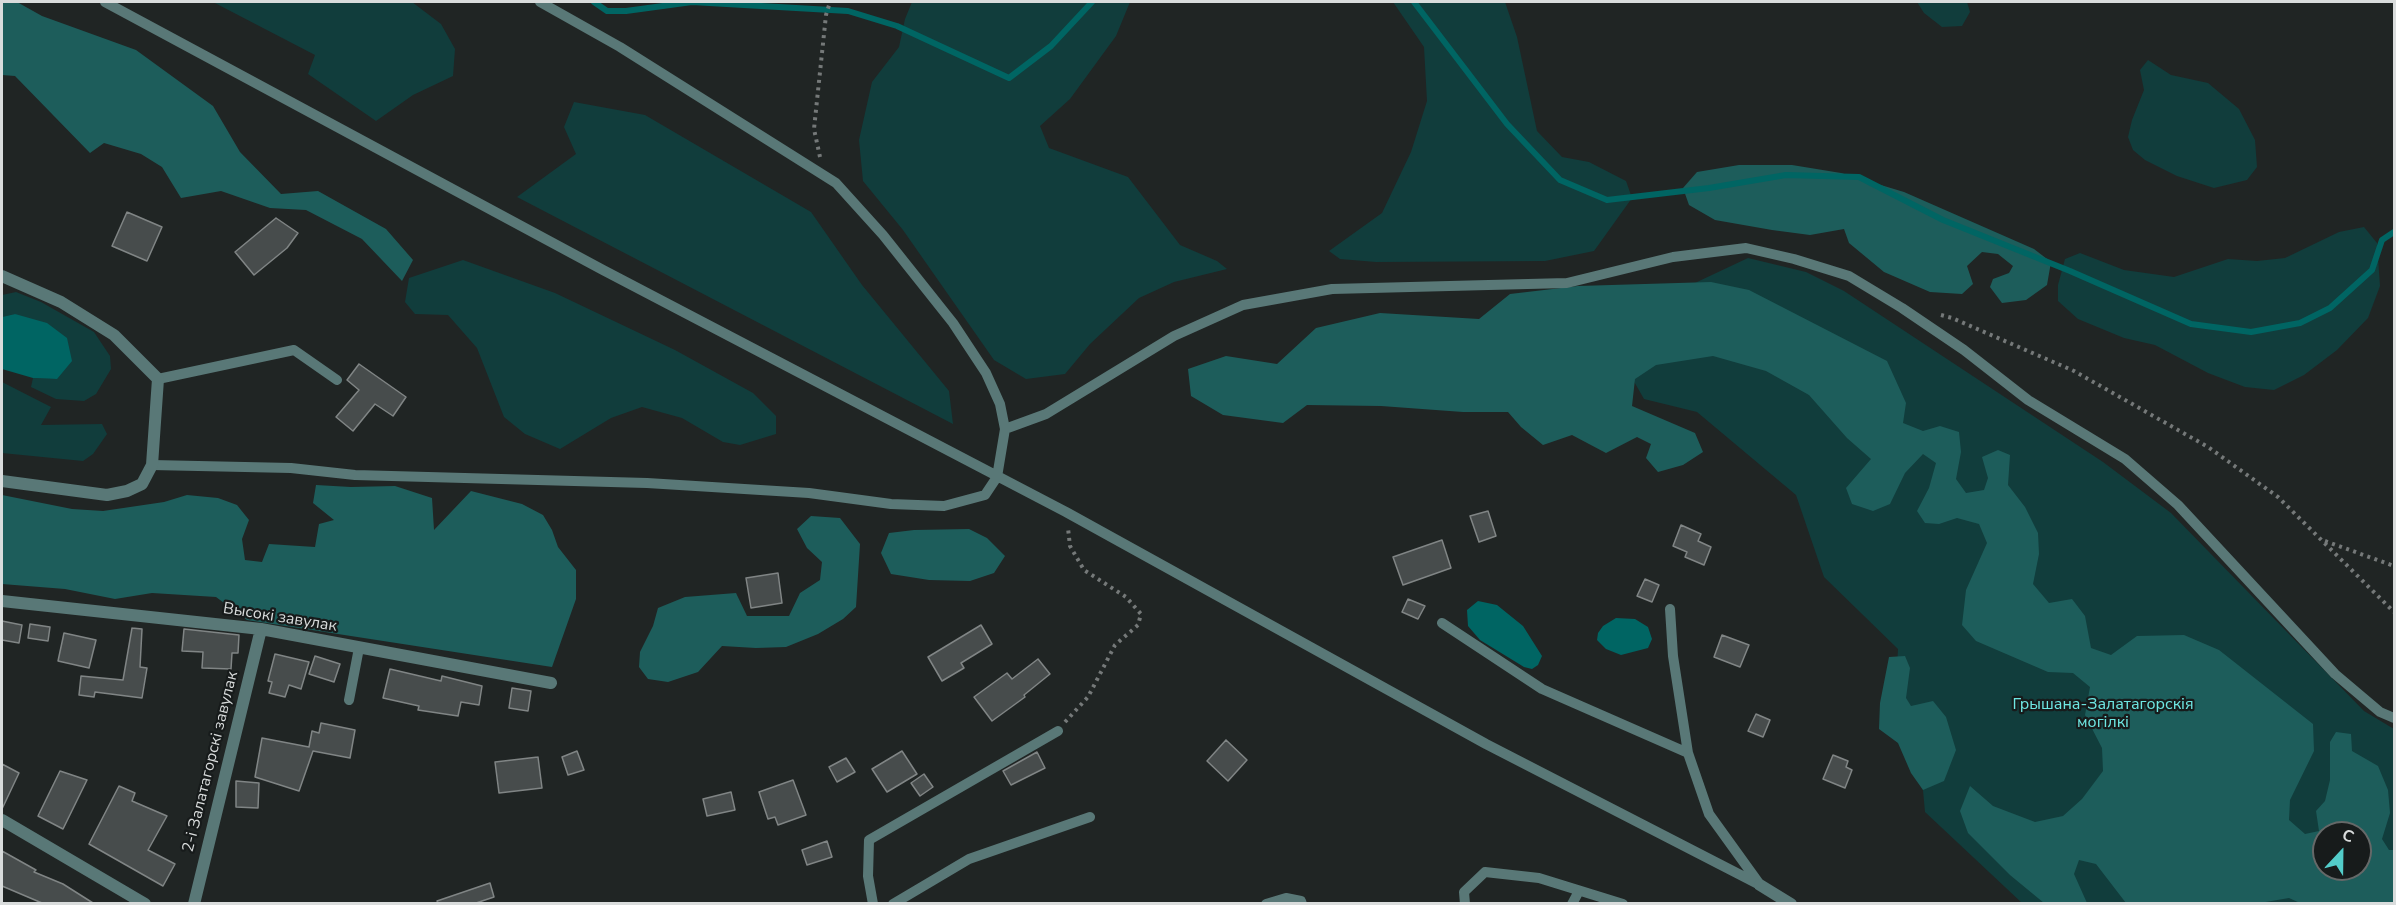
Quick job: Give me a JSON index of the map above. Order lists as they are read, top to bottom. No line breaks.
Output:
{"streets":{"street":["Высокі завулак","2-і Залатагорскі завулак"]},"crossings":[["Высокі завулак","2-і Залатагорскі завулак"]],"parks":["Грышана-Залатагорскія могілкі"],"north":"top"}
